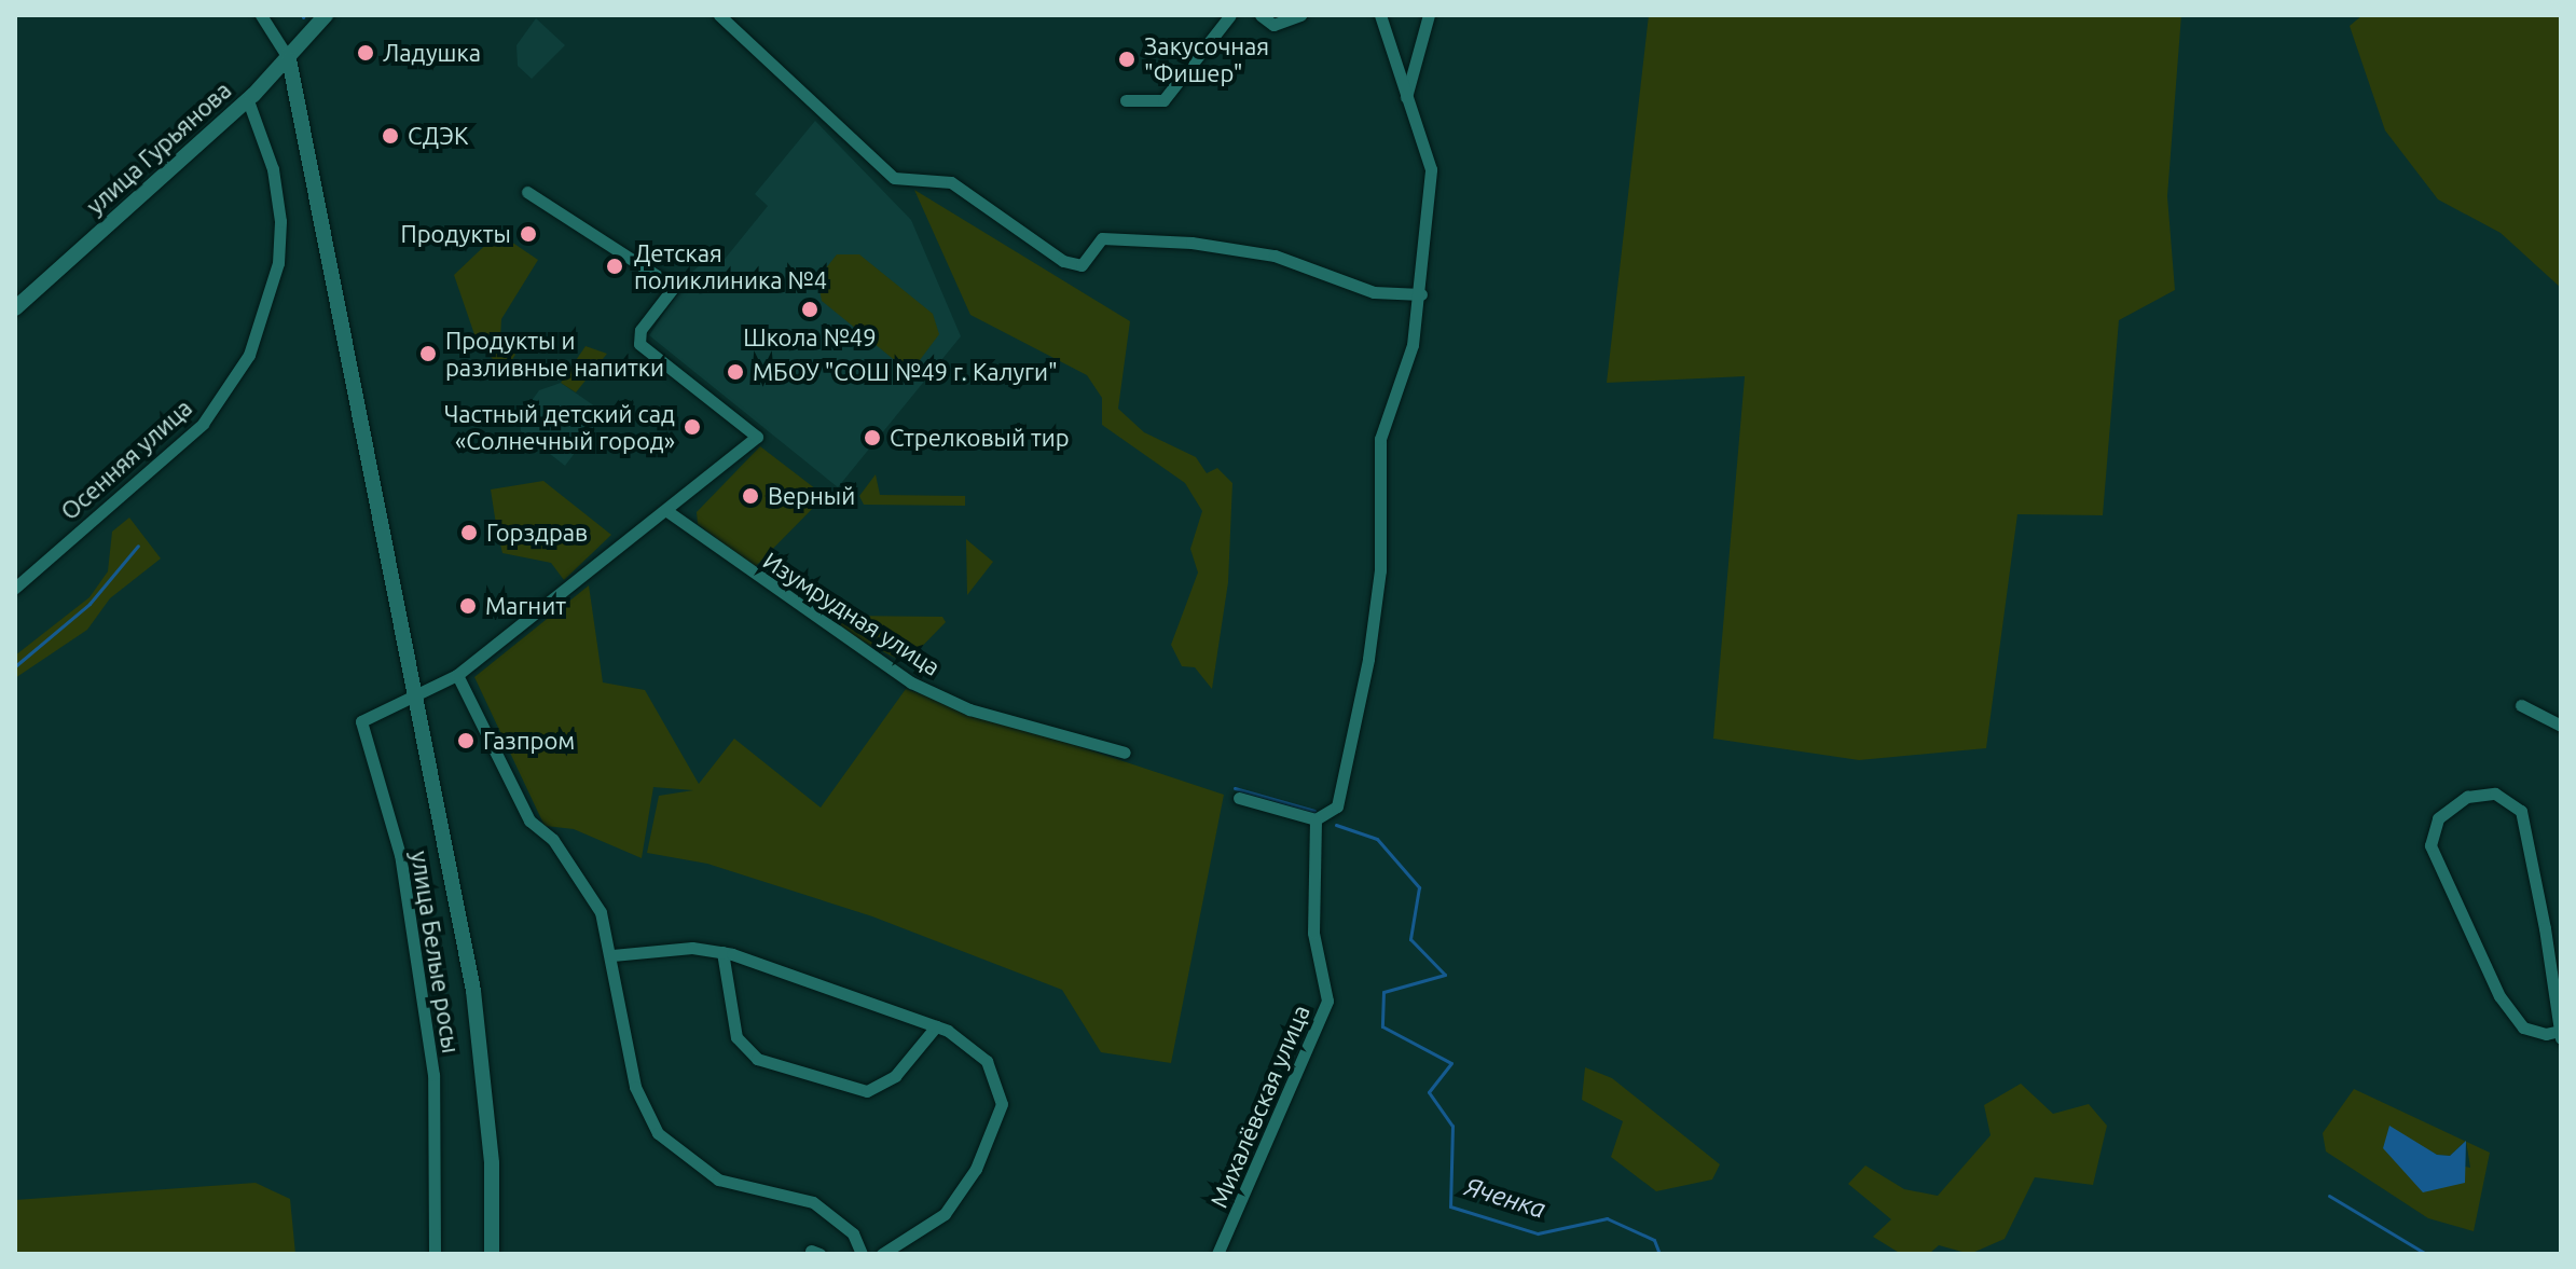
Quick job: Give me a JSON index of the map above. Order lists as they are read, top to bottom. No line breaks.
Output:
{"streets":{"main road":["улица Гурьянова"],"street":["Осенняя улица","Изумрудная улица","улица Белые росы","Михалёвская улица"]},"crossings":[["улица Гурьянова","Осенняя улица"]],"water":["Яченка"],"places":["Ладушка","Закусочная \"Фишер\"","СДЭК","Продукты","Детская поликлиника №4","Школа №49","Продукты и разливные напитки","МБОУ \"СОШ №49 г. Калуги\"","Частный детский сад «Солнечный город»","Стрелковый тир","Верный","Горздрав","Магнит","Газпром"]}
